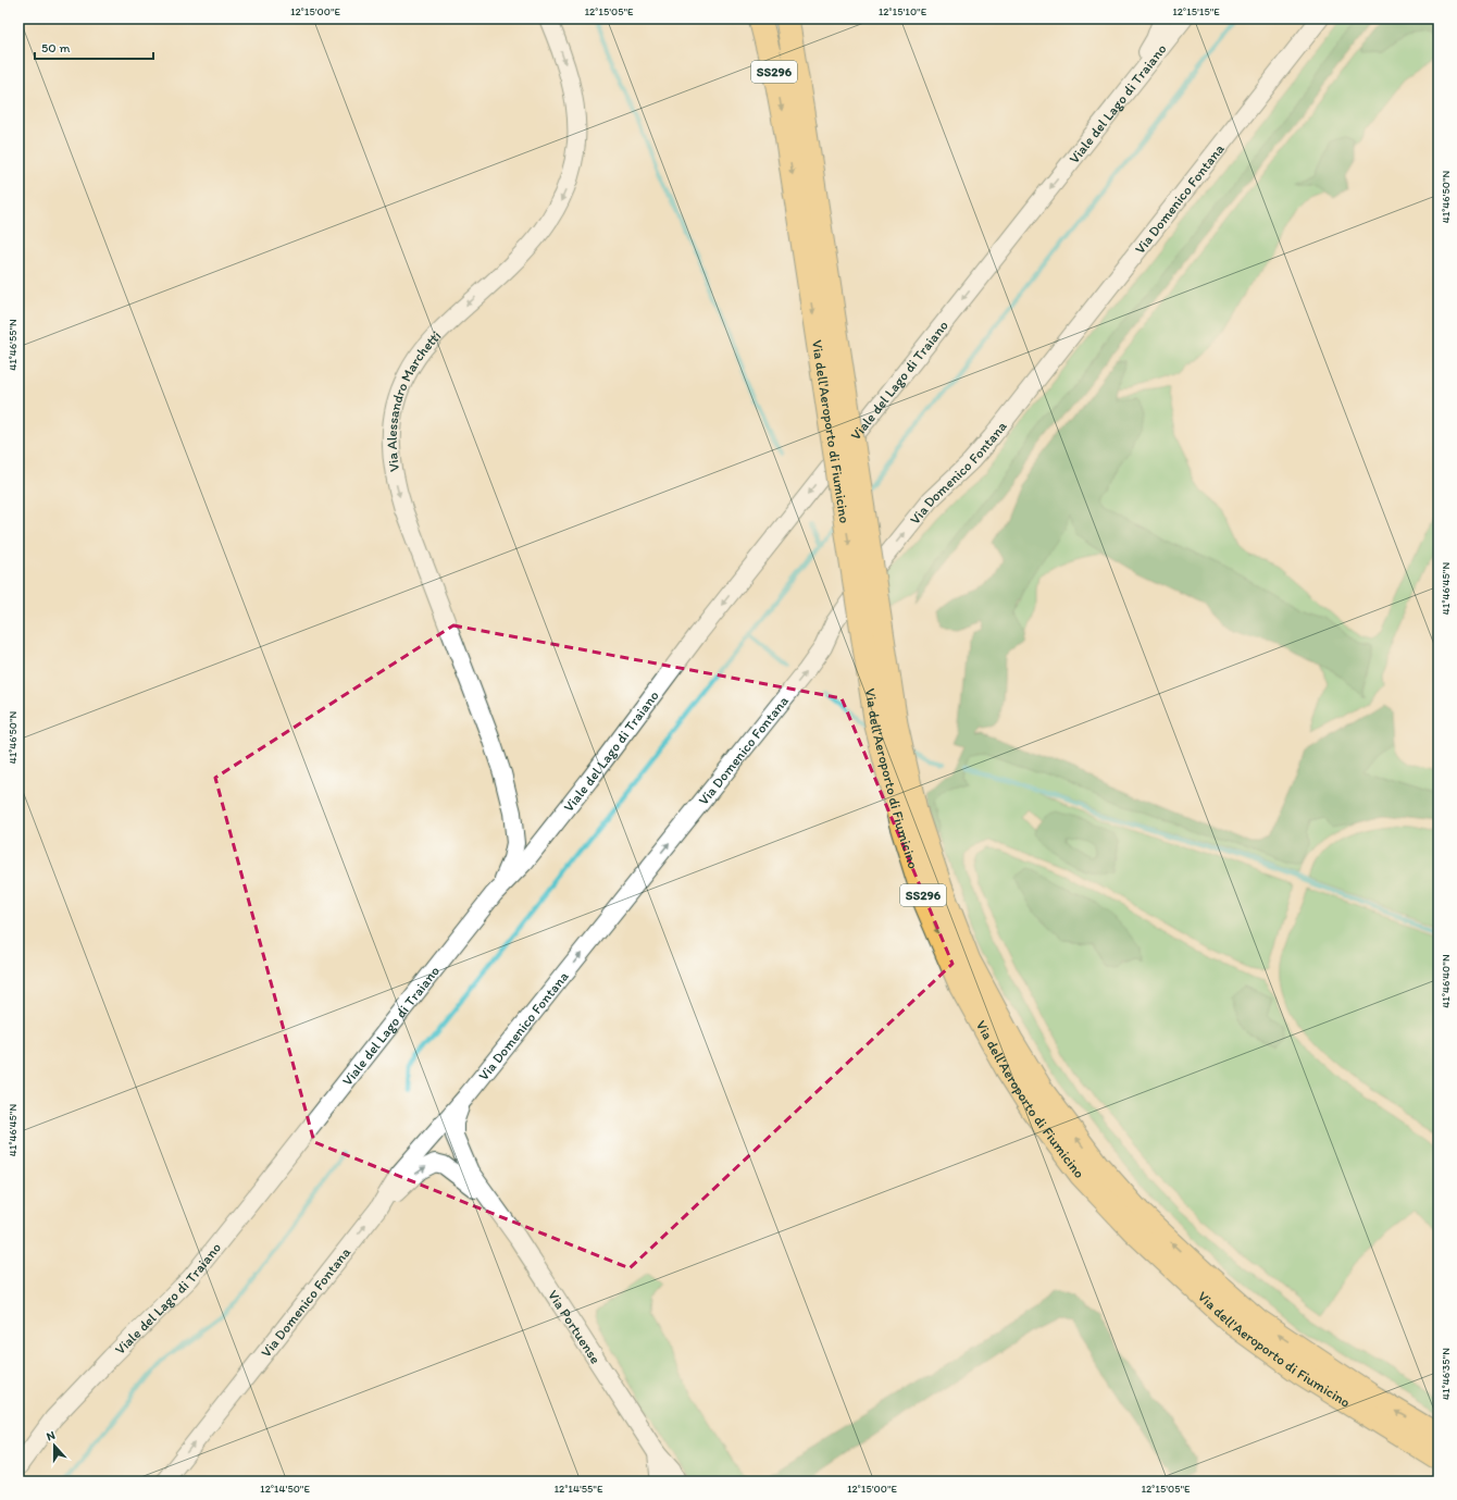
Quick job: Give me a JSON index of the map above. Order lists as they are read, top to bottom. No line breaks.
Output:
{"streets":{"main road":["SS296","Via dell'Aeroporto di Fiumicino"],"street":["Viale del Lago di Traiano","Via Domenico Fontana","Via Alessandro Marchetti","Via Portuense"]},"crossings":[["Viale del Lago di Traiano","Via Alessandro Marchetti"],["Via Domenico Fontana","Via Portuense"]],"one_way":["Viale del Lago di Traiano","Via Domenico Fontana","Via Alessandro Marchetti"],"scale_bar":"50 m","north":"top","coordinates":["12°15'00\"E","12°15'05\"E","12°15'10\"E","12°15'15\"E","41°46'50\"N","41°46'55\"N","41°46'45\"N","41°46'40\"N","41°46'35\"N","12°14'50\"E","12°14'55\"E"]}
